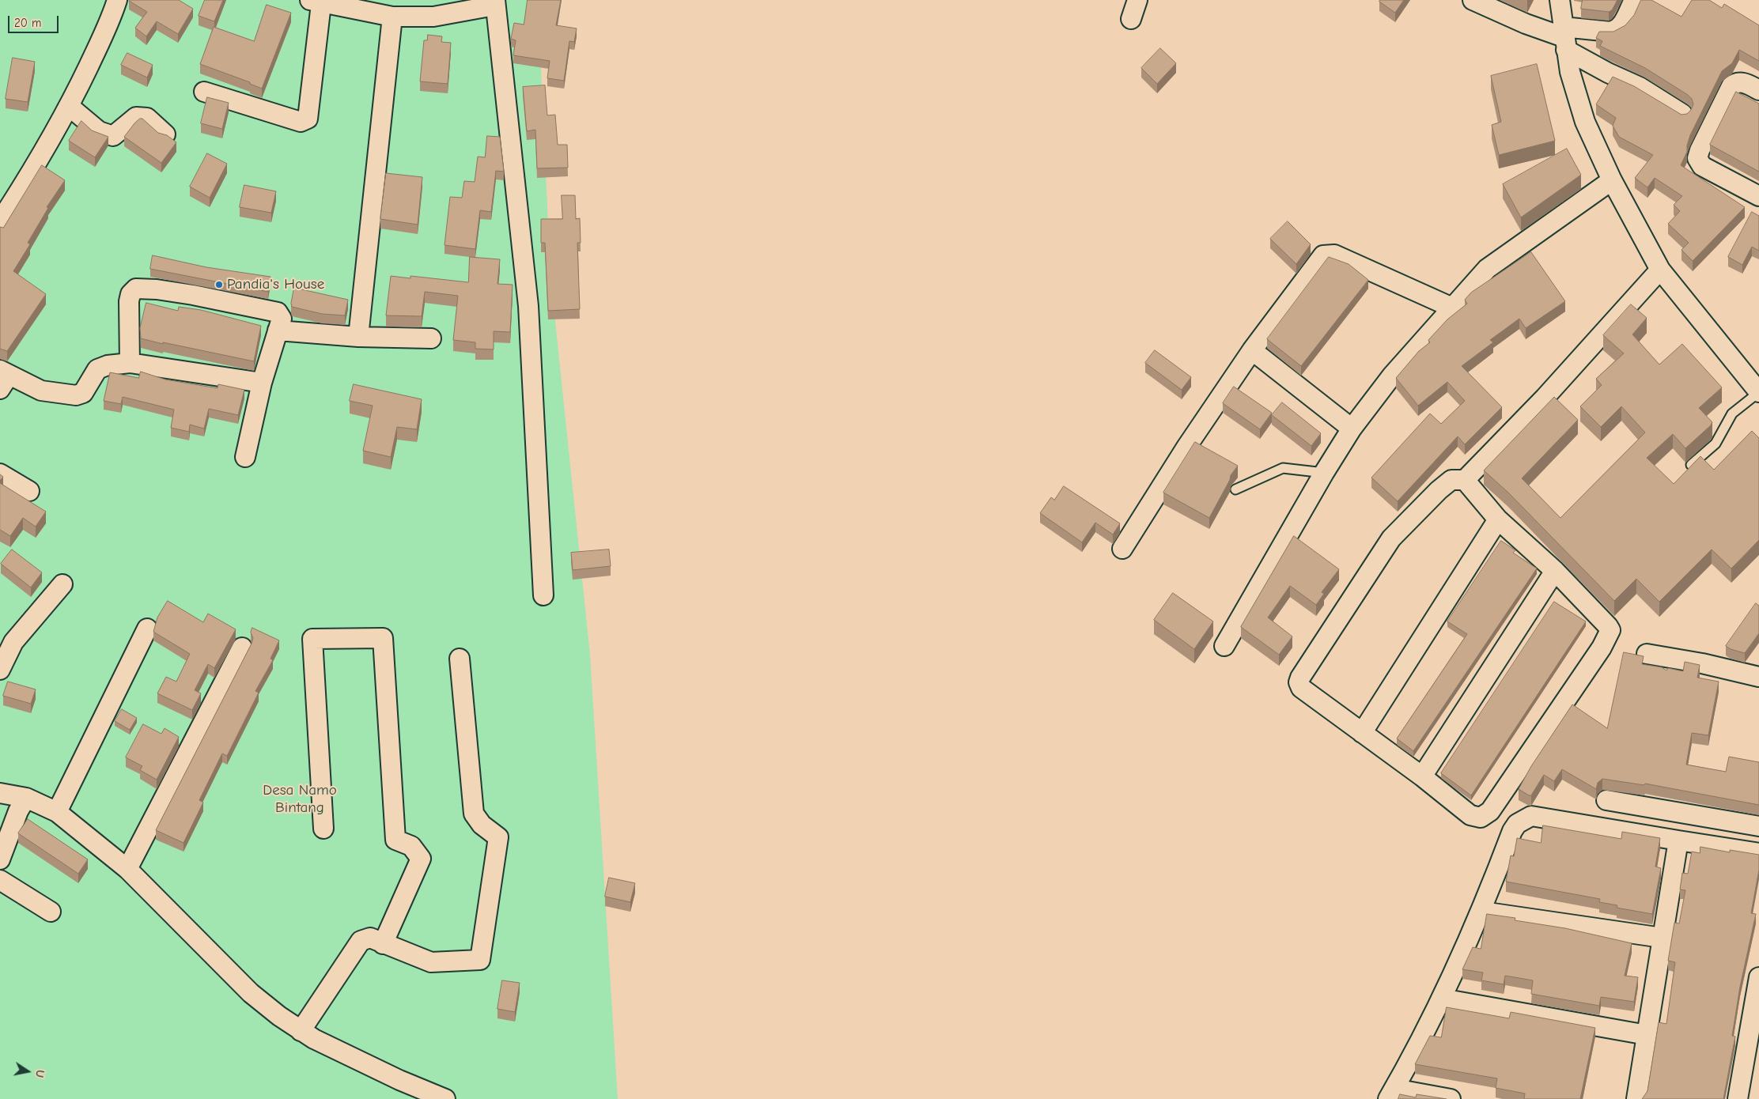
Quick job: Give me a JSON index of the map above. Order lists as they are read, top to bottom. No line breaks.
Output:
{"parks":["Desa Namo Bintang"],"places":["Pandia's House"],"scale_bar":"20 m","north":"right"}
